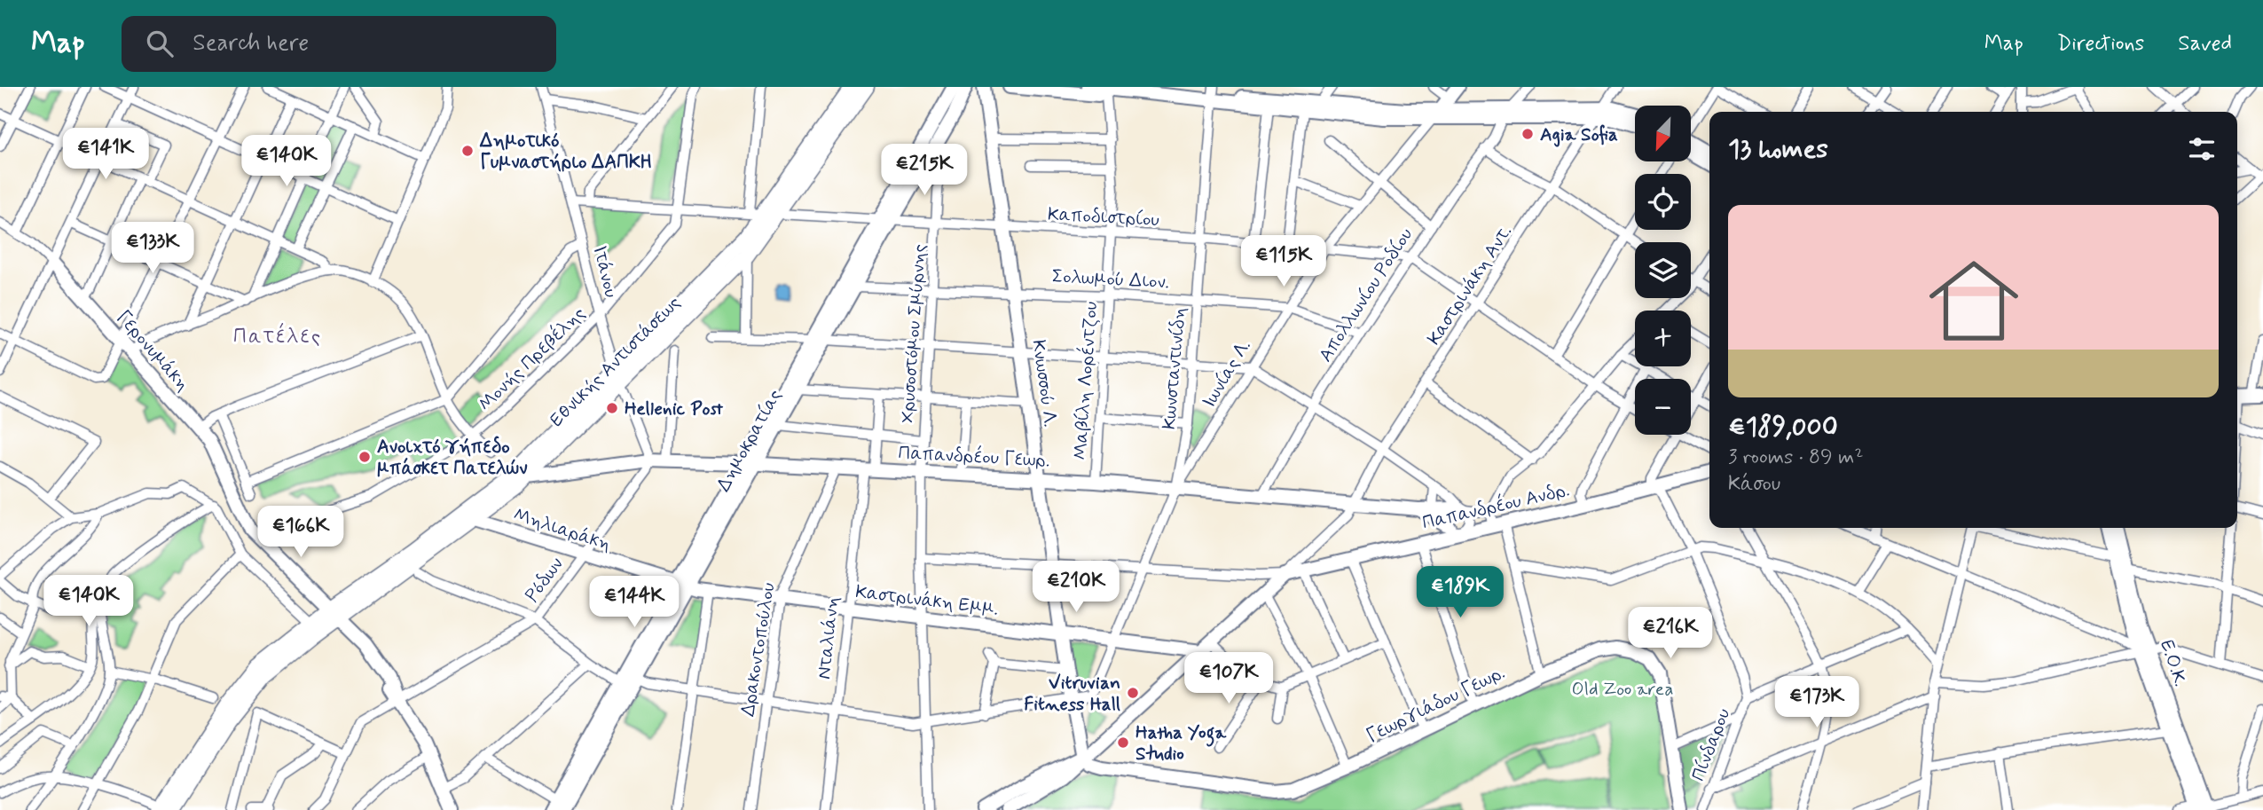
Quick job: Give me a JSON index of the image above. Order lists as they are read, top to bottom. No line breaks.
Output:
{"streets":{"main road":["Εθνικής Αντιστάσεως"],"street":["Καποδιστρίου","Ιτάνου","Σολωμού Διον.","Καστρινάκη Αντ.","Απολλωνίου Ροδίου","Χρυσοστόμου Σμύρνης","Γερονυμάκη","Μονής Πρεβέλης","Κωνσταντινίδη","Ιωνίας Λ.","Μαβίλη Λορέντζου","Κνωσσού Λ.","Δημοκρατίας","Παπανδρέου Γεωρ.","Παπανδρέου Ανδρ.","Μηλιαράκη","Ρόδων","Καστρινάκη Εμμ.","Νταλιάνη","Δρακοντοπούλου","Ε.Ο.Κ.","Γεωργιάδου Γεωρ.","Πίνδαρου"]},"crossings":[["Καποδιστρίου","Απολλωνίου Ροδίου"],["Καποδιστρίου","Χρυσοστόμου Σμύρνης"],["Καποδιστρίου","Εθνικής Αντιστάσεως"],["Καποδιστρίου","Κωνσταντινίδη"],["Καποδιστρίου","Ιωνίας Λ."],["Καποδιστρίου","Μαβίλη Λορέντζου"],["Καποδιστρίου","Κνωσσού Λ."],["Καποδιστρίου","Δημοκρατίας"],["Ιτάνου","Μονής Πρεβέλης"],["Ιτάνου","Εθνικής Αντιστάσεως"],["Ιτάνου","Παπανδρέου Γεωρ."],["Ιτάνου","Ρόδων"],["Σολωμού Διον.","Απολλωνίου Ροδίου"],["Σολωμού Διον.","Χρυσοστόμου Σμύρνης"],["Σολωμού Διον.","Κωνσταντινίδη"],["Σολωμού Διον.","Ιωνίας Λ."],["Σολωμού Διον.","Μαβίλη Λορέντζου"],["Σολωμού Διον.","Κνωσσού Λ."],["Σολωμού Διον.","Δημοκρατίας"],["Καστρινάκη Αντ.","Παπανδρέου Γεωρ."],["Καστρινάκη Αντ.","Παπανδρέου Ανδρ."],["Απολλωνίου Ροδίου","Παπανδρέου Γεωρ."],["Χρυσοστόμου Σμύρνης","Δημοκρατίας"],["Χρυσοστόμου Σμύρνης","Παπανδρέου Γεωρ."],["Χρυσοστόμου Σμύρνης","Καστρινάκη Εμμ."],["Γερονυμάκη","Μονής Πρεβέλης"],["Γερονυμάκη","Εθνικής Αντιστάσεως"],["Γερονυμάκη","Ρόδων"],["Εθνικής Αντιστάσεως","Παπανδρέου Γεωρ."],["Εθνικής Αντιστάσεως","Μηλιαράκη"],["Κωνσταντινίδη","Ιωνίας Λ."],["Κωνσταντινίδη","Παπανδρέου Γεωρ."],["Ιωνίας Λ.","Κνωσσού Λ."],["Ιωνίας Λ.","Παπανδρέου Γεωρ."],["Ιωνίας Λ.","Καστρινάκη Εμμ."],["Μαβίλη Λορέντζου","Παπανδρέου Γεωρ."],["Κνωσσού Λ.","Παπανδρέου Γεωρ."],["Κνωσσού Λ.","Παπανδρέου Ανδρ."],["Κνωσσού Λ.","Καστρινάκη Εμμ."],["Κνωσσού Λ.","Γεωργιάδου Γεωρ."],["Δημοκρατίας","Παπανδρέου Γεωρ."],["Δημοκρατίας","Μηλιαράκη"],["Δημοκρατίας","Καστρινάκη Εμμ."],["Παπανδρέου Γεωρ.","Παπανδρέου Ανδρ."],["Παπανδρέου Γεωρ.","Ρόδων"],["Παπανδρέου Γεωρ.","Νταλιάνη"],["Παπανδρέου Γεωρ.","Δρακοντοπούλου"],["Παπανδρέου Ανδρ.","Καστρινάκη Εμμ."],["Παπανδρέου Ανδρ.","Γεωργιάδου Γεωρ."],["Παπανδρέου Ανδρ.","Πίνδαρου"],["Μηλιαράκη","Ρόδων"],["Μηλιαράκη","Καστρινάκη Εμμ."],["Καστρινάκη Εμμ.","Νταλιάνη"],["Καστρινάκη Εμμ.","Δρακοντοπούλου"]],"districts":["Πατέλες"],"parks":["Old Zoo area"],"places":["Agia Sofia","Δημοτικό Γυμναστήριο ΔΑΠΚΗ","Hellenic Post","Ανοιχτό γήπεδο μπάσκετ Πατελών","Vitruvian Fitness Hall","Hatha Yoga Studio"],"north":"bottom left","page":{"header":"Map","search":"Search here","nav":["Map","Directions","Saved"],"map_buttons":["+","−"],"heading":"13 homes","price":["€141K","€140K","€215K","€133K","€115K","€166K","€210K","€189K","€140K","€144K","€216K","€107K","€173K"],"list":[{"name":"€189,000","note":"3 rooms · 89 m² · Κάσου"}]}}
